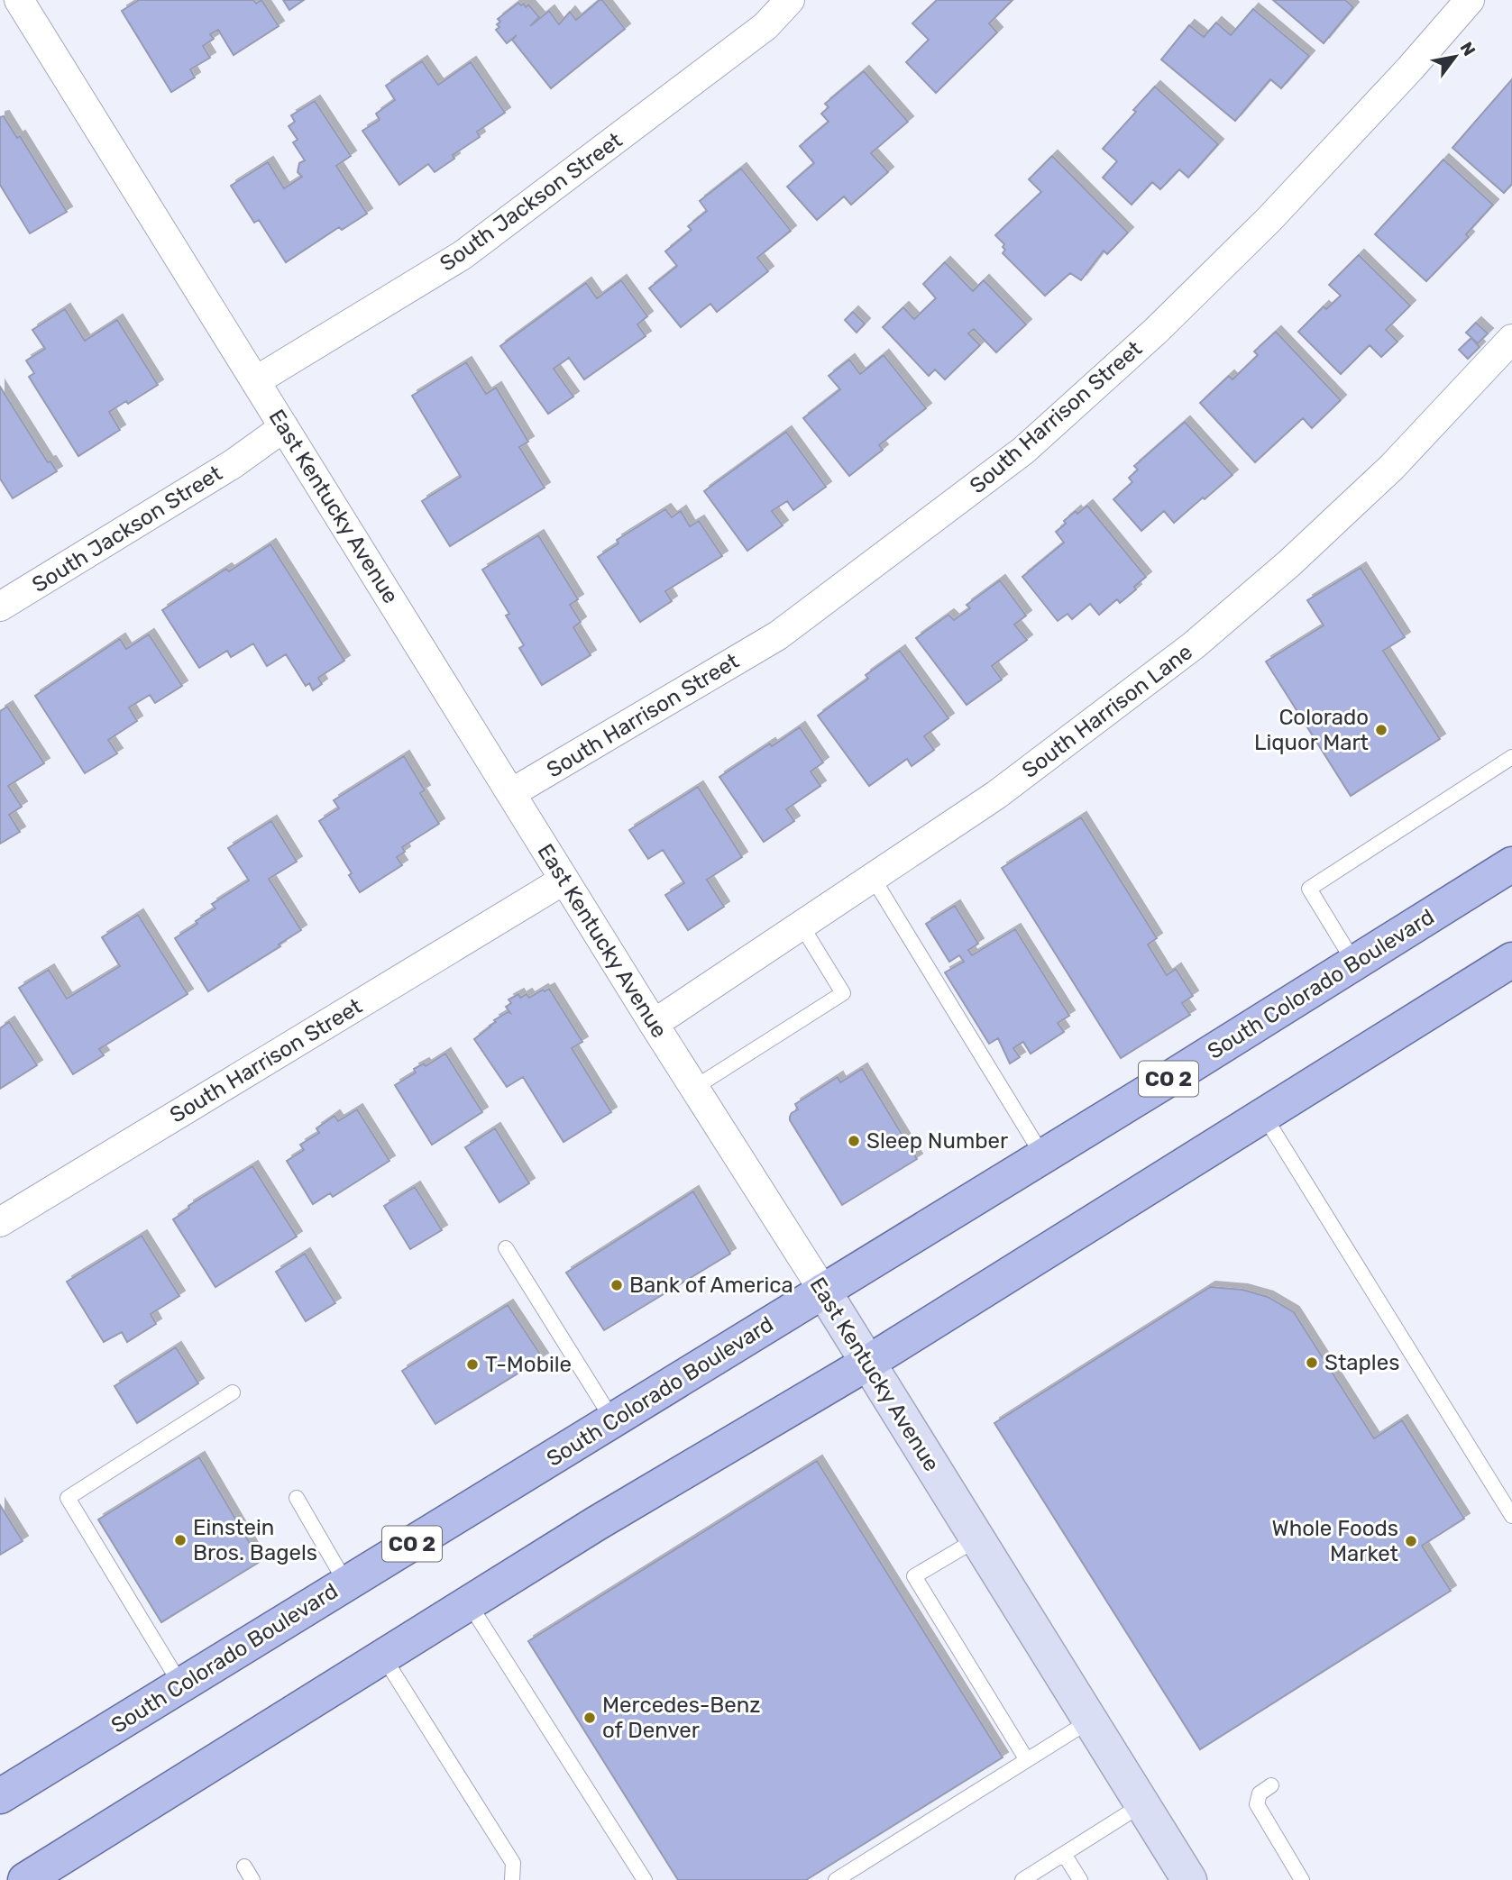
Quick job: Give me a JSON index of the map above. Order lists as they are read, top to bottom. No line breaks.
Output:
{"streets":{"main road":["South Colorado Boulevard","CO 2"],"street":["South Jackson Street","South Harrison Street","East Kentucky Avenue","South Harrison Lane"]},"crossings":[["South Jackson Street","East Kentucky Avenue"],["South Harrison Street","East Kentucky Avenue"],["East Kentucky Avenue","South Harrison Lane"],["East Kentucky Avenue","South Colorado Boulevard"]],"places":["Colorado Liquor Mart","Sleep Number","Bank of America","Staples","T-Mobile","Einstein Bros. Bagels","Whole Foods Market","Mercedes-Benz of Denver"],"north":"top right"}
